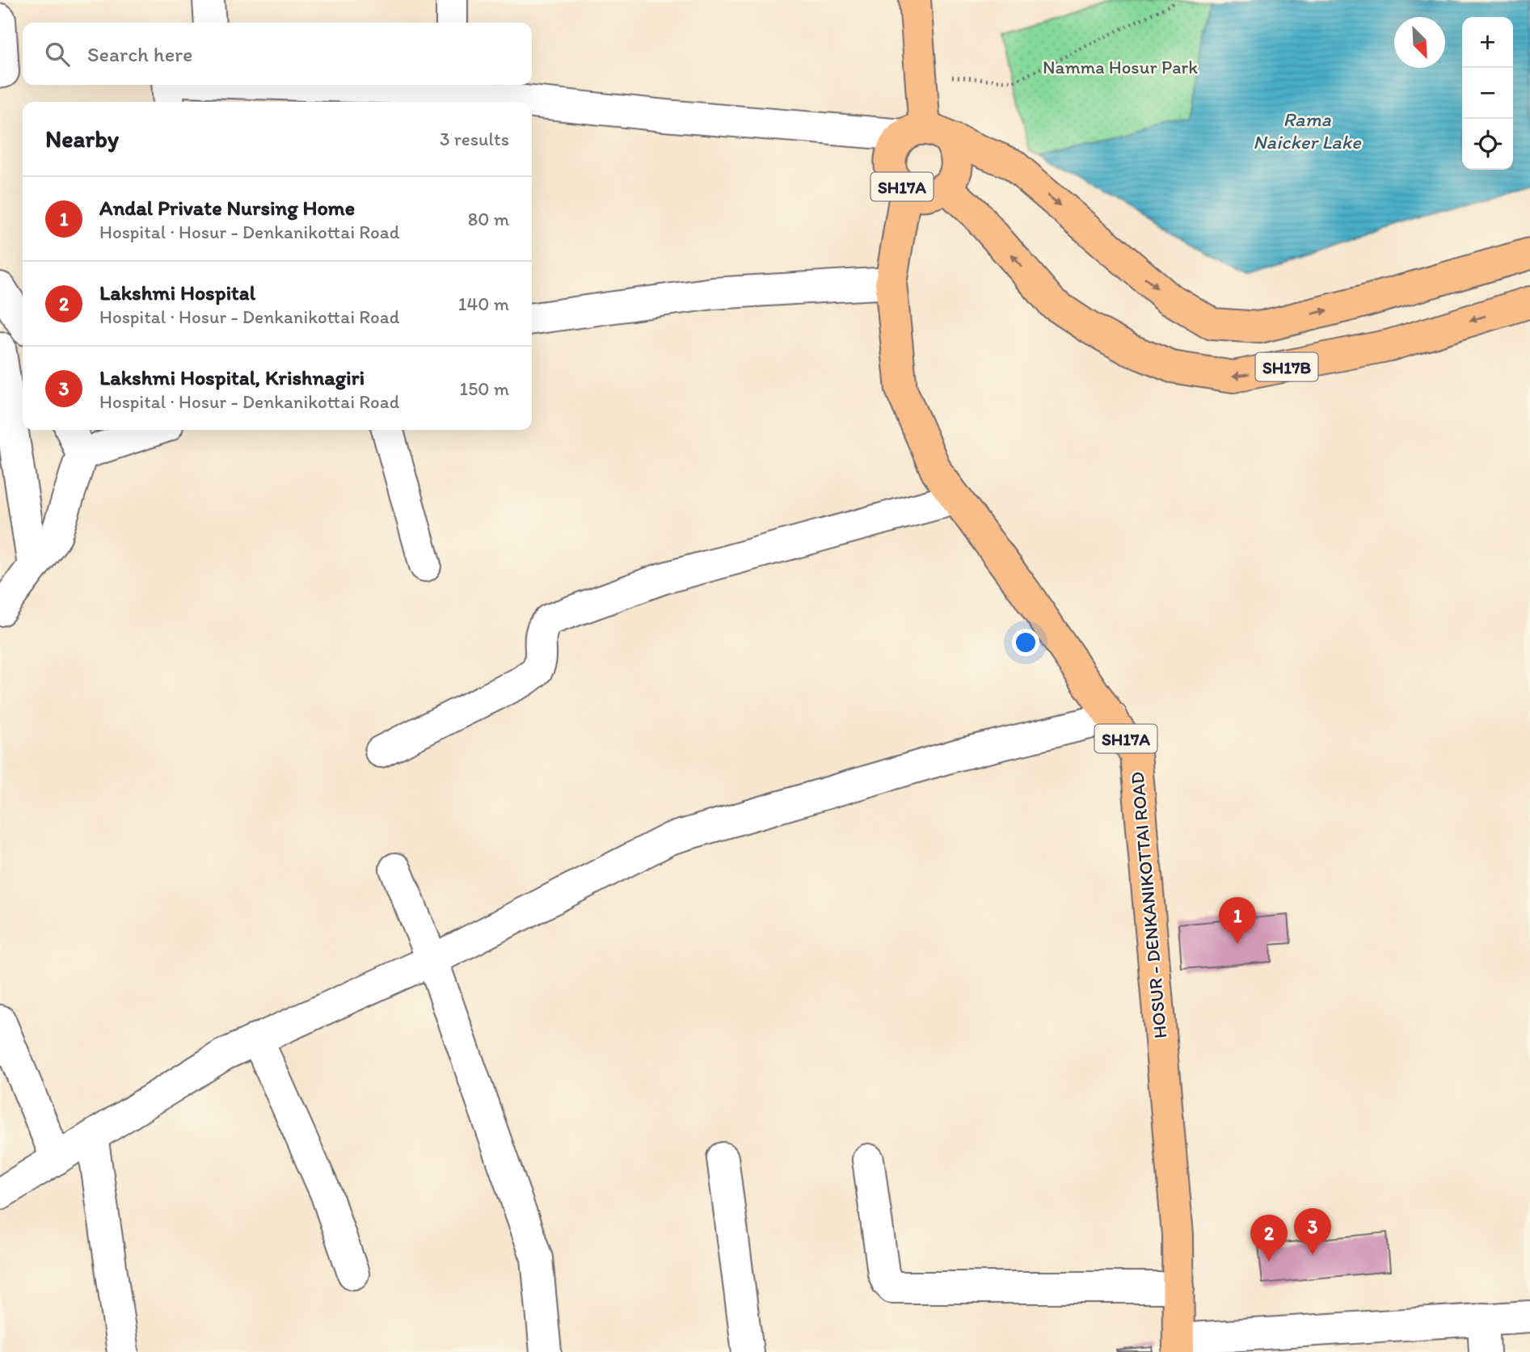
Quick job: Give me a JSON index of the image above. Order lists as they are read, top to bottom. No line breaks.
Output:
{"streets":{"main road":["SH17A","SH17B","HOSUR - DENKANIKOTTAI ROAD"]},"crossings":[["SH17A","SH17B"],["SH17A","HOSUR - DENKANIKOTTAI ROAD"],["SH17B","HOSUR - DENKANIKOTTAI ROAD"]],"water":["Rama Naicker Lake"],"parks":["Namma Hosur Park"],"north":"bottom right","page":{"map_buttons":["+","−"],"search":"Search here","heading":["Nearby","3 results"],"list":[{"mark":"1","name":"Andal Private Nursing Home","note":"Hospital · Hosur - Denkanikottai Road","value":"80 m"},{"mark":"2","name":"Lakshmi Hospital","note":"Hospital · Hosur - Denkanikottai Road","value":"140 m"},{"mark":"3","name":"Lakshmi Hospital, Krishnagiri","note":"Hospital · Hosur - Denkanikottai Road","value":"150 m"}],"pins":["1","3","2"]}}
